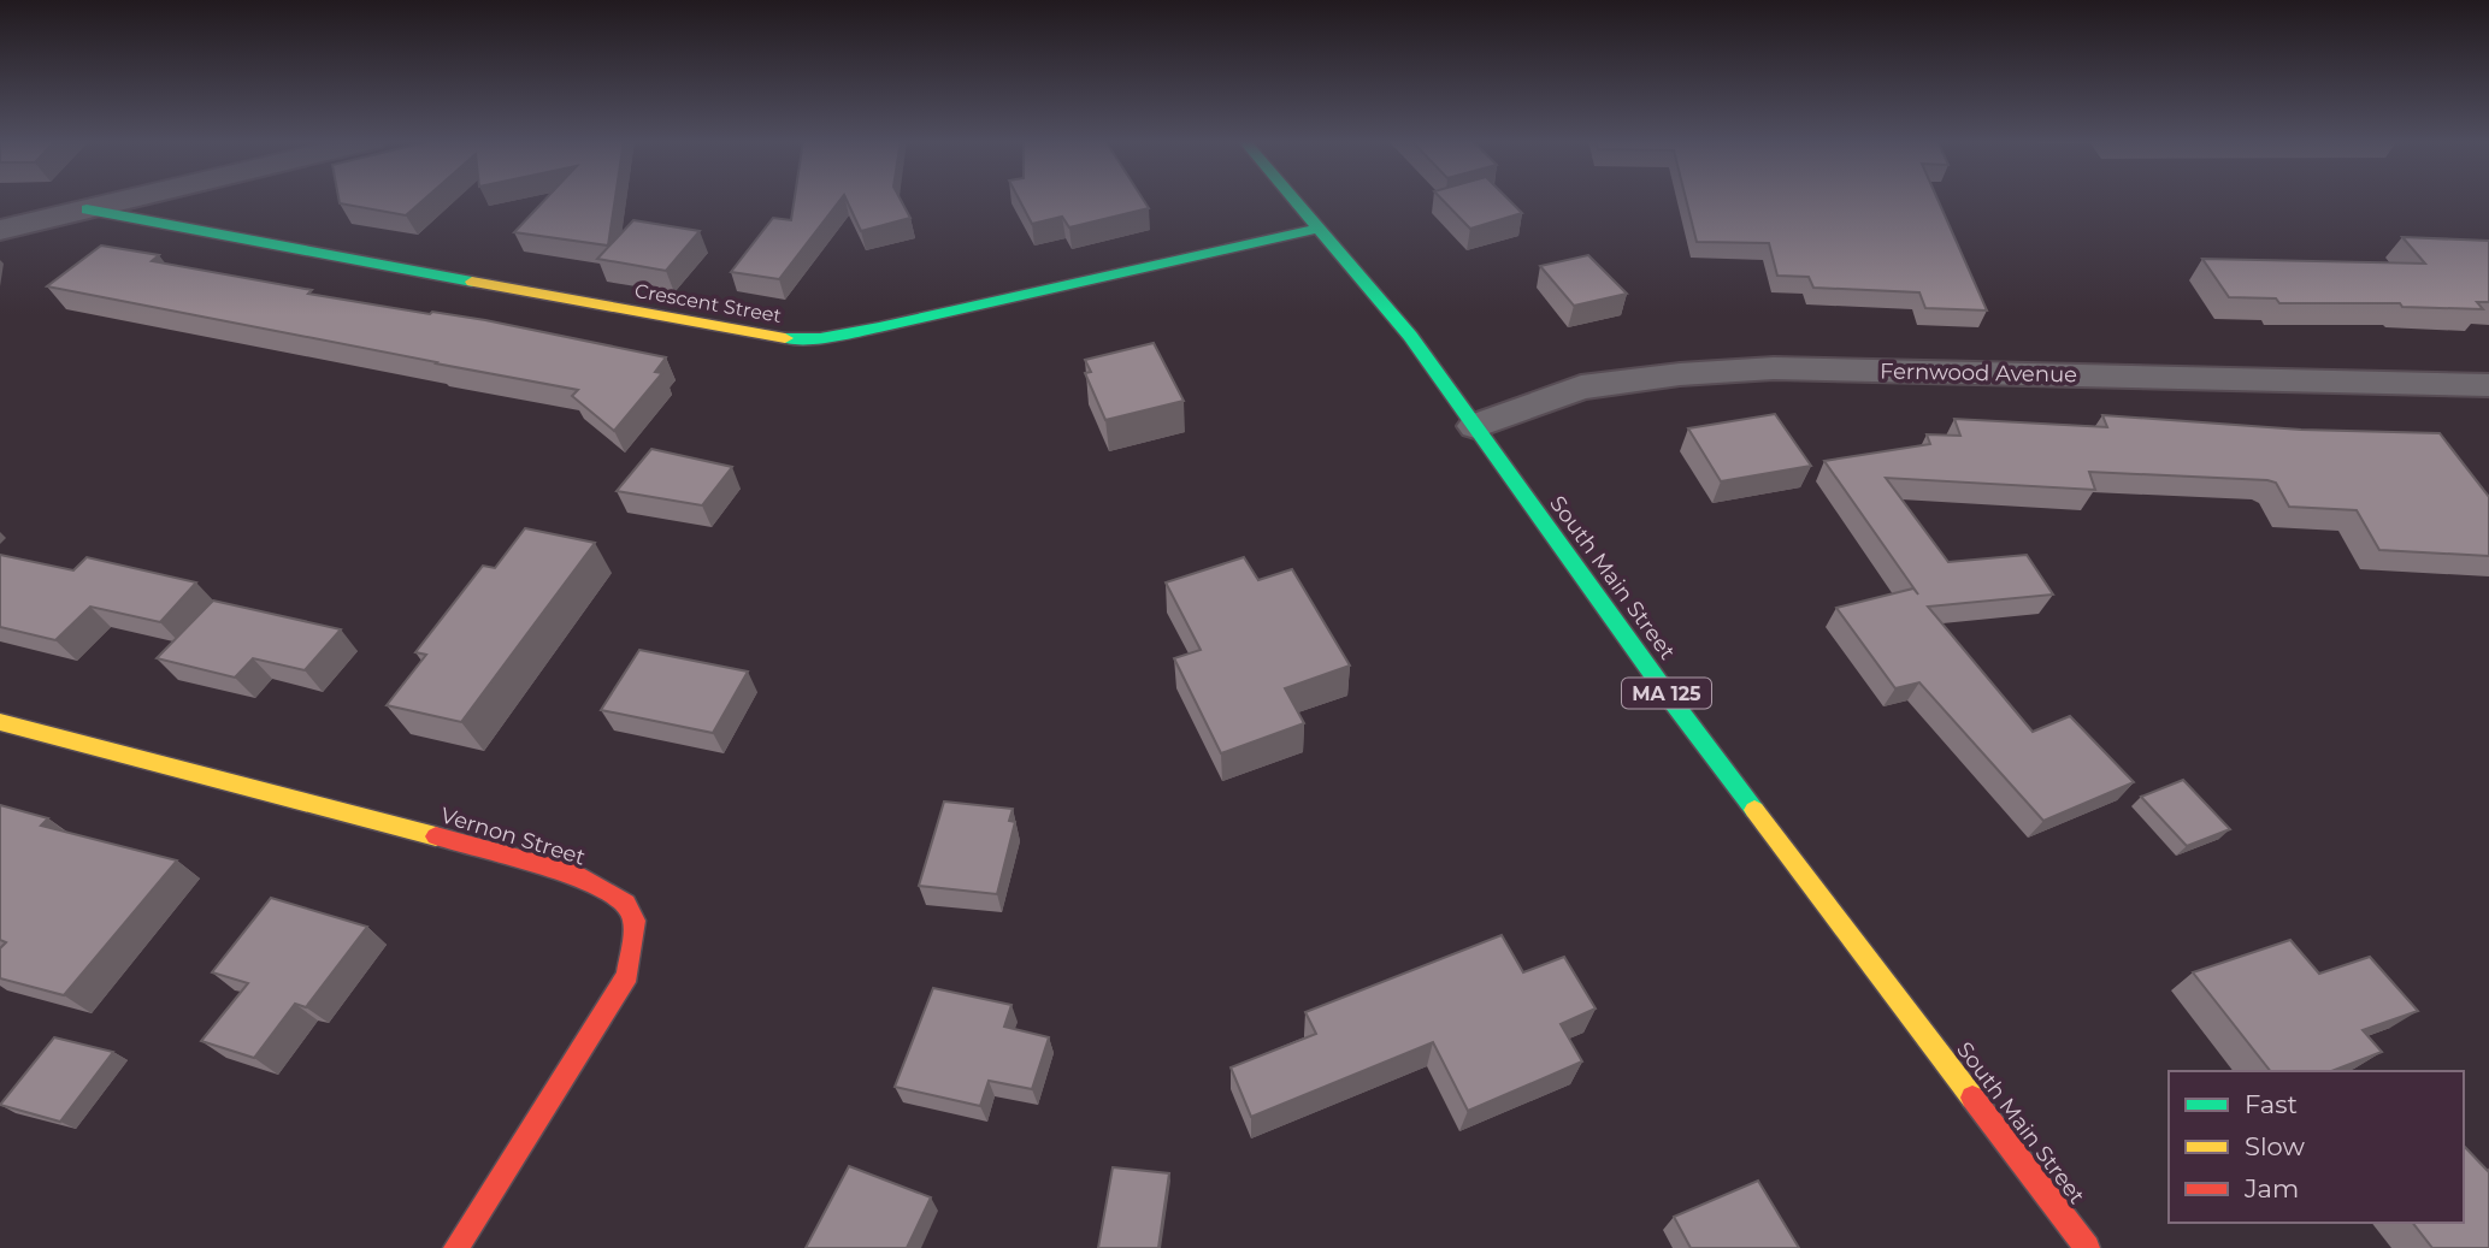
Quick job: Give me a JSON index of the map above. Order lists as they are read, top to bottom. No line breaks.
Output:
{"streets":{"street":["Crescent Street","Fernwood Avenue","South Main Street","MA 125","Vernon Street"]},"crossings":[["Crescent Street","South Main Street"],["Fernwood Avenue","South Main Street"]],"legend":["Fast","Slow","Jam"]}
